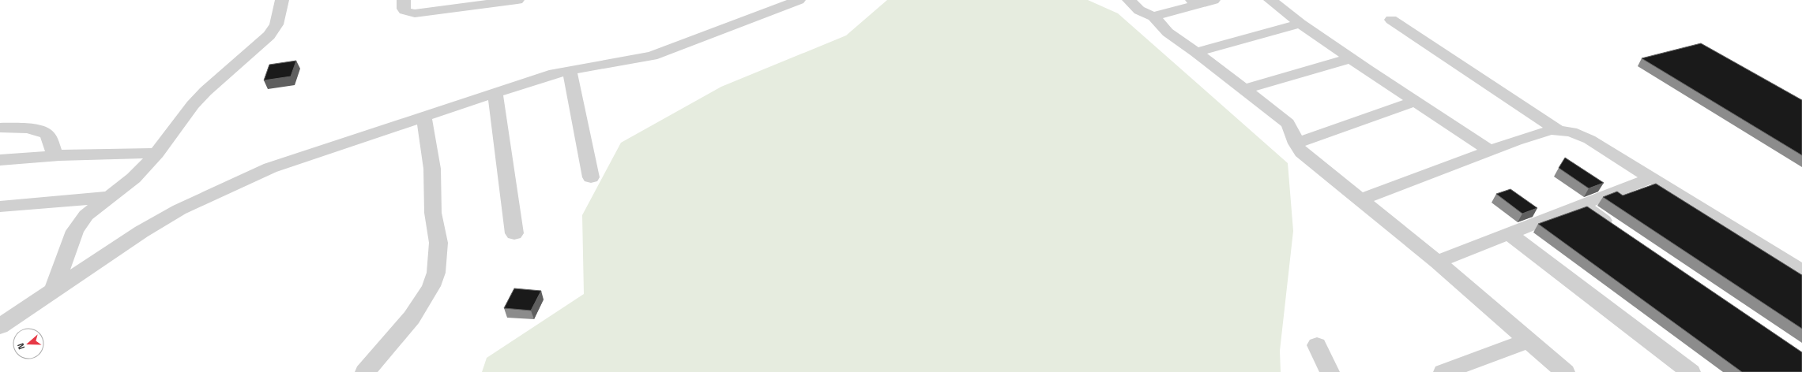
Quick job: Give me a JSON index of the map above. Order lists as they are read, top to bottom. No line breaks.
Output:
{"north":"left"}
